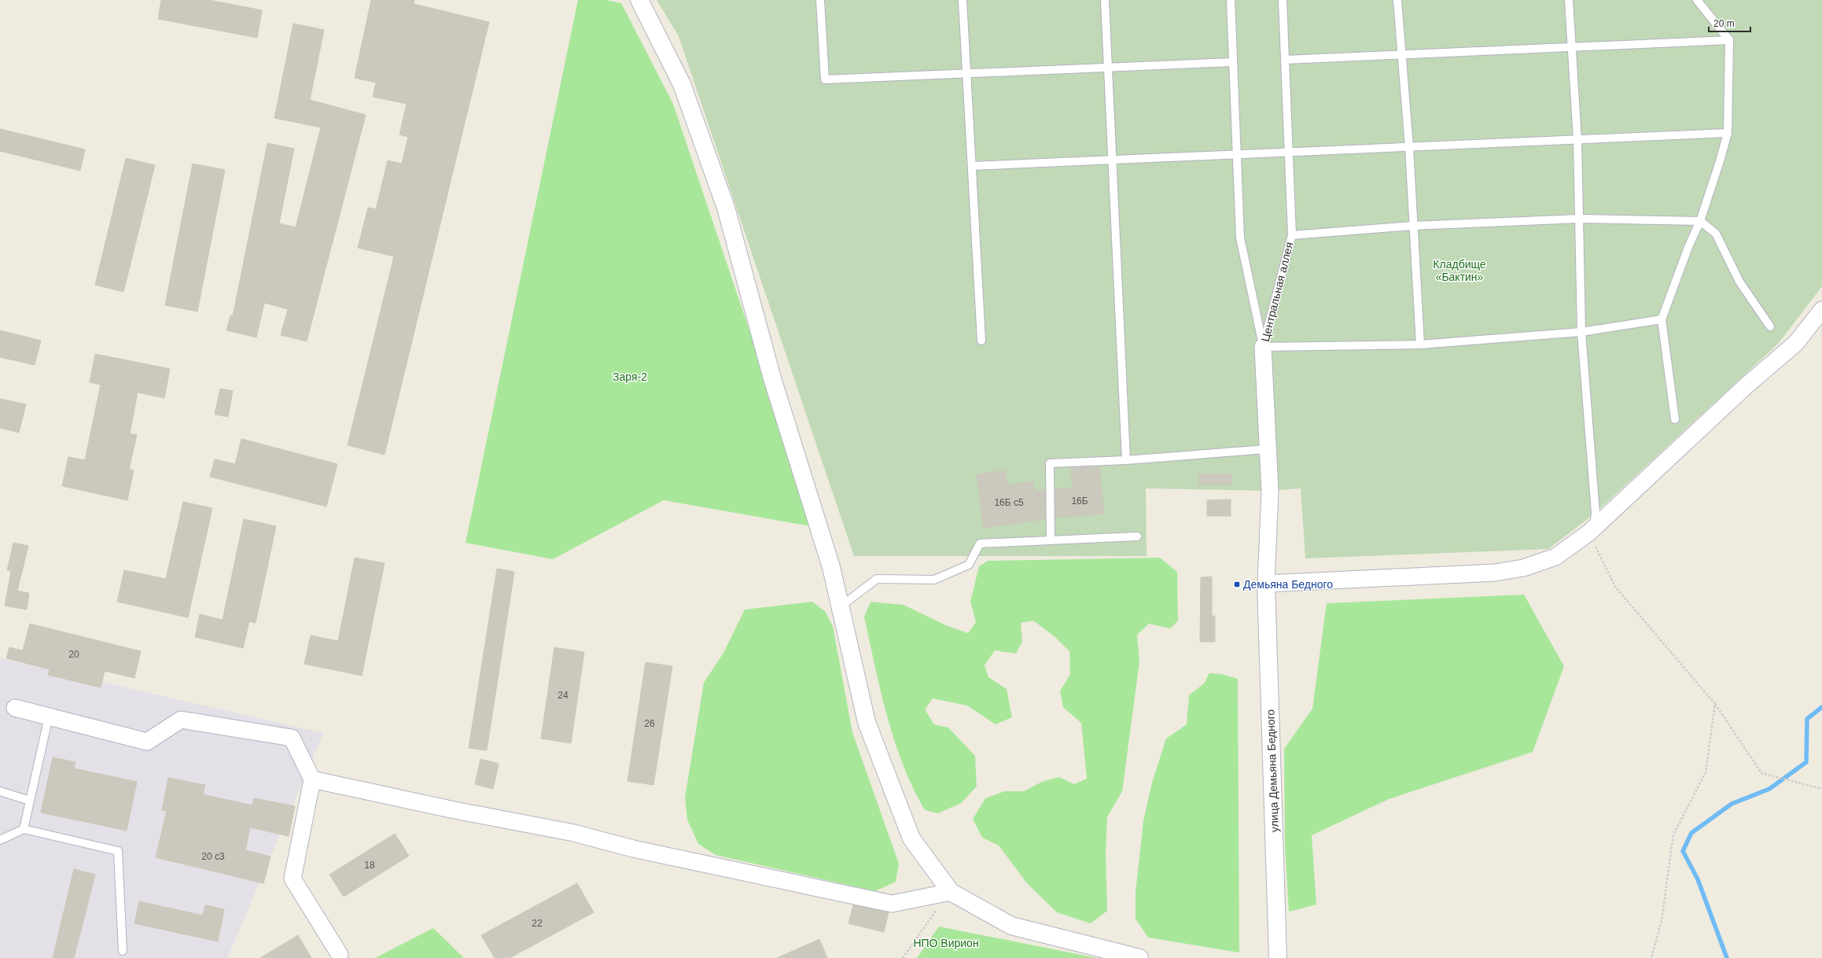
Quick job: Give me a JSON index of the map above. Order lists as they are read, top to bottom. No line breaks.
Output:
{"streets":{"street":["улица Демьяна Бедного"],"lane":["Центральная аллея"]},"parks":["Кладбище «Бактин»","Заря-2","НПО Вирион"],"places":{"transit":["Демьяна Бедного"]},"house_numbers":["16Б","16Б с5","20","24","26","20 с3","18","22"],"scale_bar":"20 m"}
